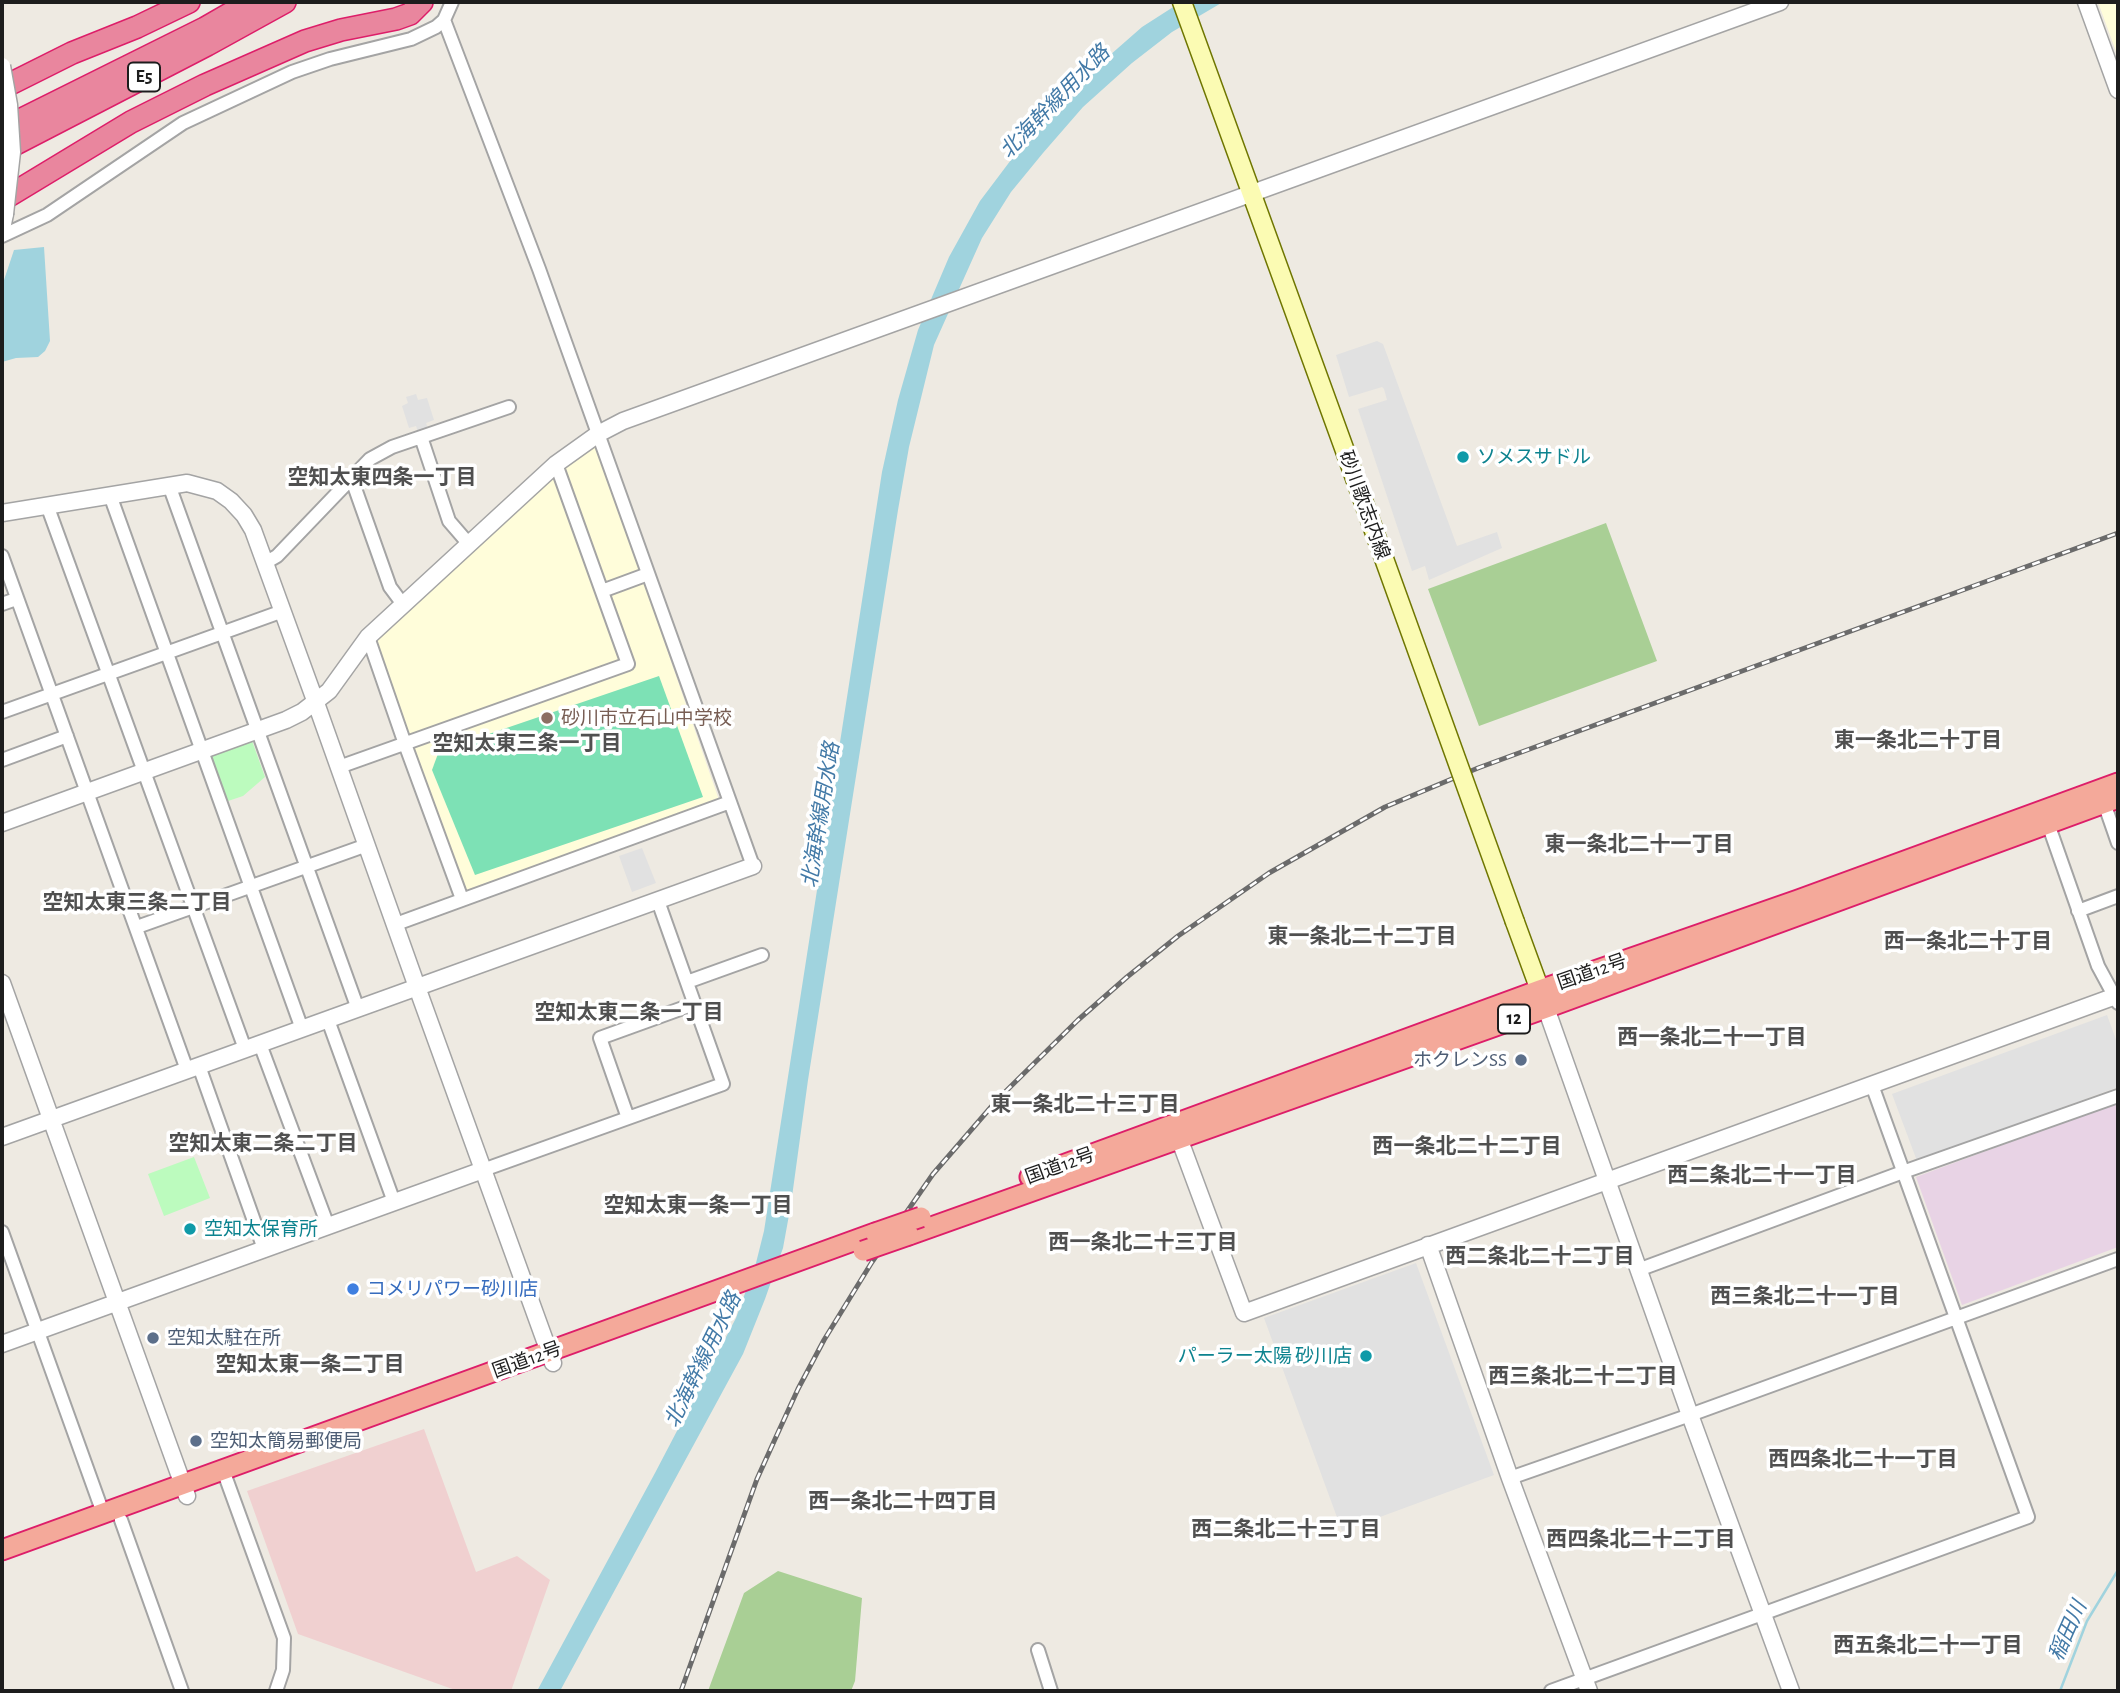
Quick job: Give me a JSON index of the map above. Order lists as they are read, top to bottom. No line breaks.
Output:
{"streets":{"highway":["E5","国道12号","12"],"main road":["砂川歌志内線"]},"crossings":[["砂川歌志内線","国道12号"]],"districts":["空知太東四条一丁目","東一条北二十丁目","空知太東三条一丁目","東一条北二十一丁目","空知太東三条二丁目","東一条北二十二丁目","西一条北二十丁目","空知太東二条一丁目","西一条北二十一丁目","東一条北二十三丁目","空知太東二条二丁目","西一条北二十二丁目","西二条北二十一丁目","空知太東一条一丁目","西一条北二十三丁目","西二条北二十二丁目","西三条北二十一丁目","空知太東一条二丁目","西三条北二十二丁目","西四条北二十一丁目","西一条北二十四丁目","西二条北二十三丁目","西四条北二十二丁目","西五条北二十一丁目"],"water":["北海幹線用水路","稲田川"],"places":["ソメスサドル","砂川市立石山中学校","ホクレンSS","空知太保育所","コメリパワー砂川店","空知太駐在所","パーラー太陽 砂川店","空知太簡易郵便局"]}
